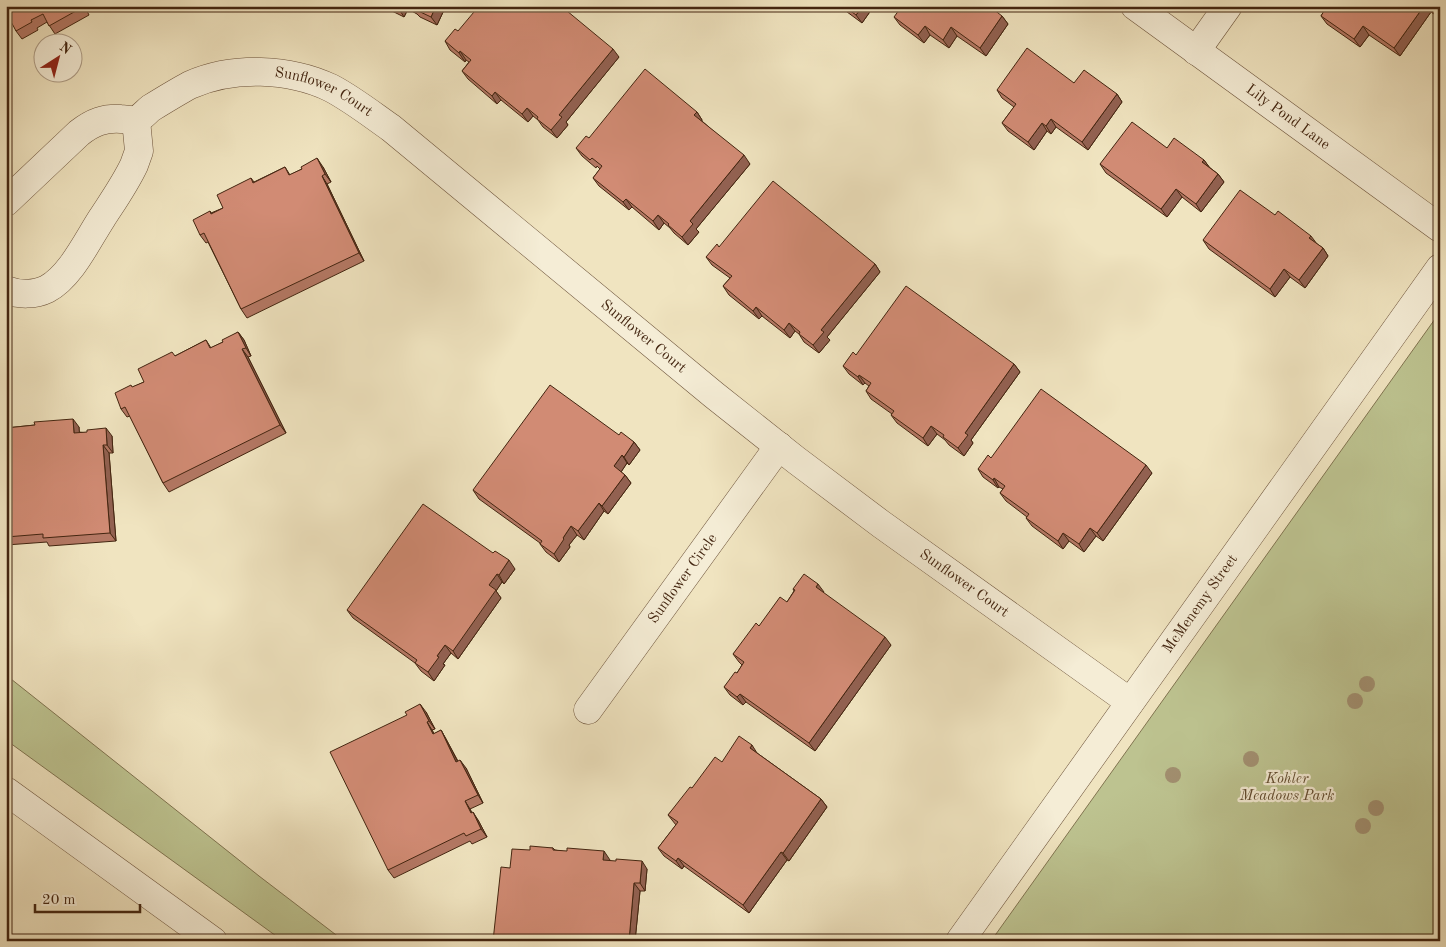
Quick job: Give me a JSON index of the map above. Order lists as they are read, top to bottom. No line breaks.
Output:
{"streets":{"street":["Sunflower Court","Lily Pond Lane","Sunflower Circle","McMenemy Street"]},"crossings":[["Sunflower Court","Sunflower Circle"],["Sunflower Court","McMenemy Street"]],"parks":["Kohler Meadows Park"],"scale_bar":"20 m","north":"top right"}
